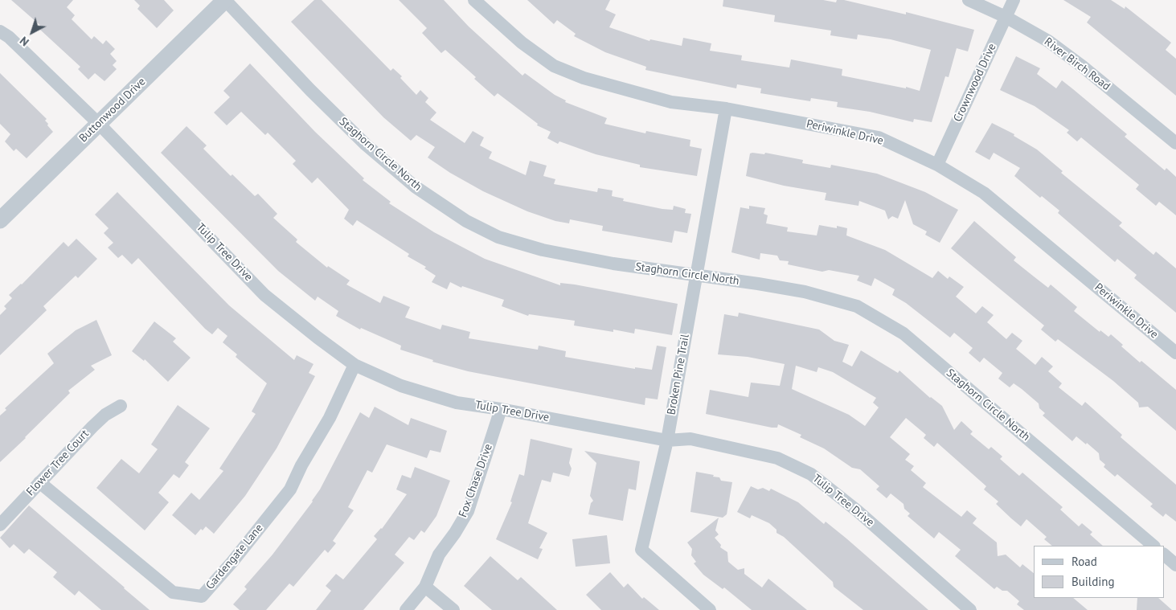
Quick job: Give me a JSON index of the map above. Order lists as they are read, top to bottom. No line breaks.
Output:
{"streets":{"street":["River Birch Road","Crownwood Drive","Buttonwood Drive","Periwinkle Drive","Staghorn Circle North","Tulip Tree Drive","Broken Pine Trail","Flower Tree Court","Fox Chase Drive","Gardengate Lane"]},"crossings":[["River Birch Road","Crownwood Drive"],["Crownwood Drive","Periwinkle Drive"],["Buttonwood Drive","Staghorn Circle North"],["Buttonwood Drive","Tulip Tree Drive"],["Periwinkle Drive","Broken Pine Trail"],["Staghorn Circle North","Broken Pine Trail"],["Tulip Tree Drive","Broken Pine Trail"],["Tulip Tree Drive","Fox Chase Drive"],["Tulip Tree Drive","Gardengate Lane"],["Flower Tree Court","Gardengate Lane"]],"legend":["Road","Building"],"north":"bottom left"}
